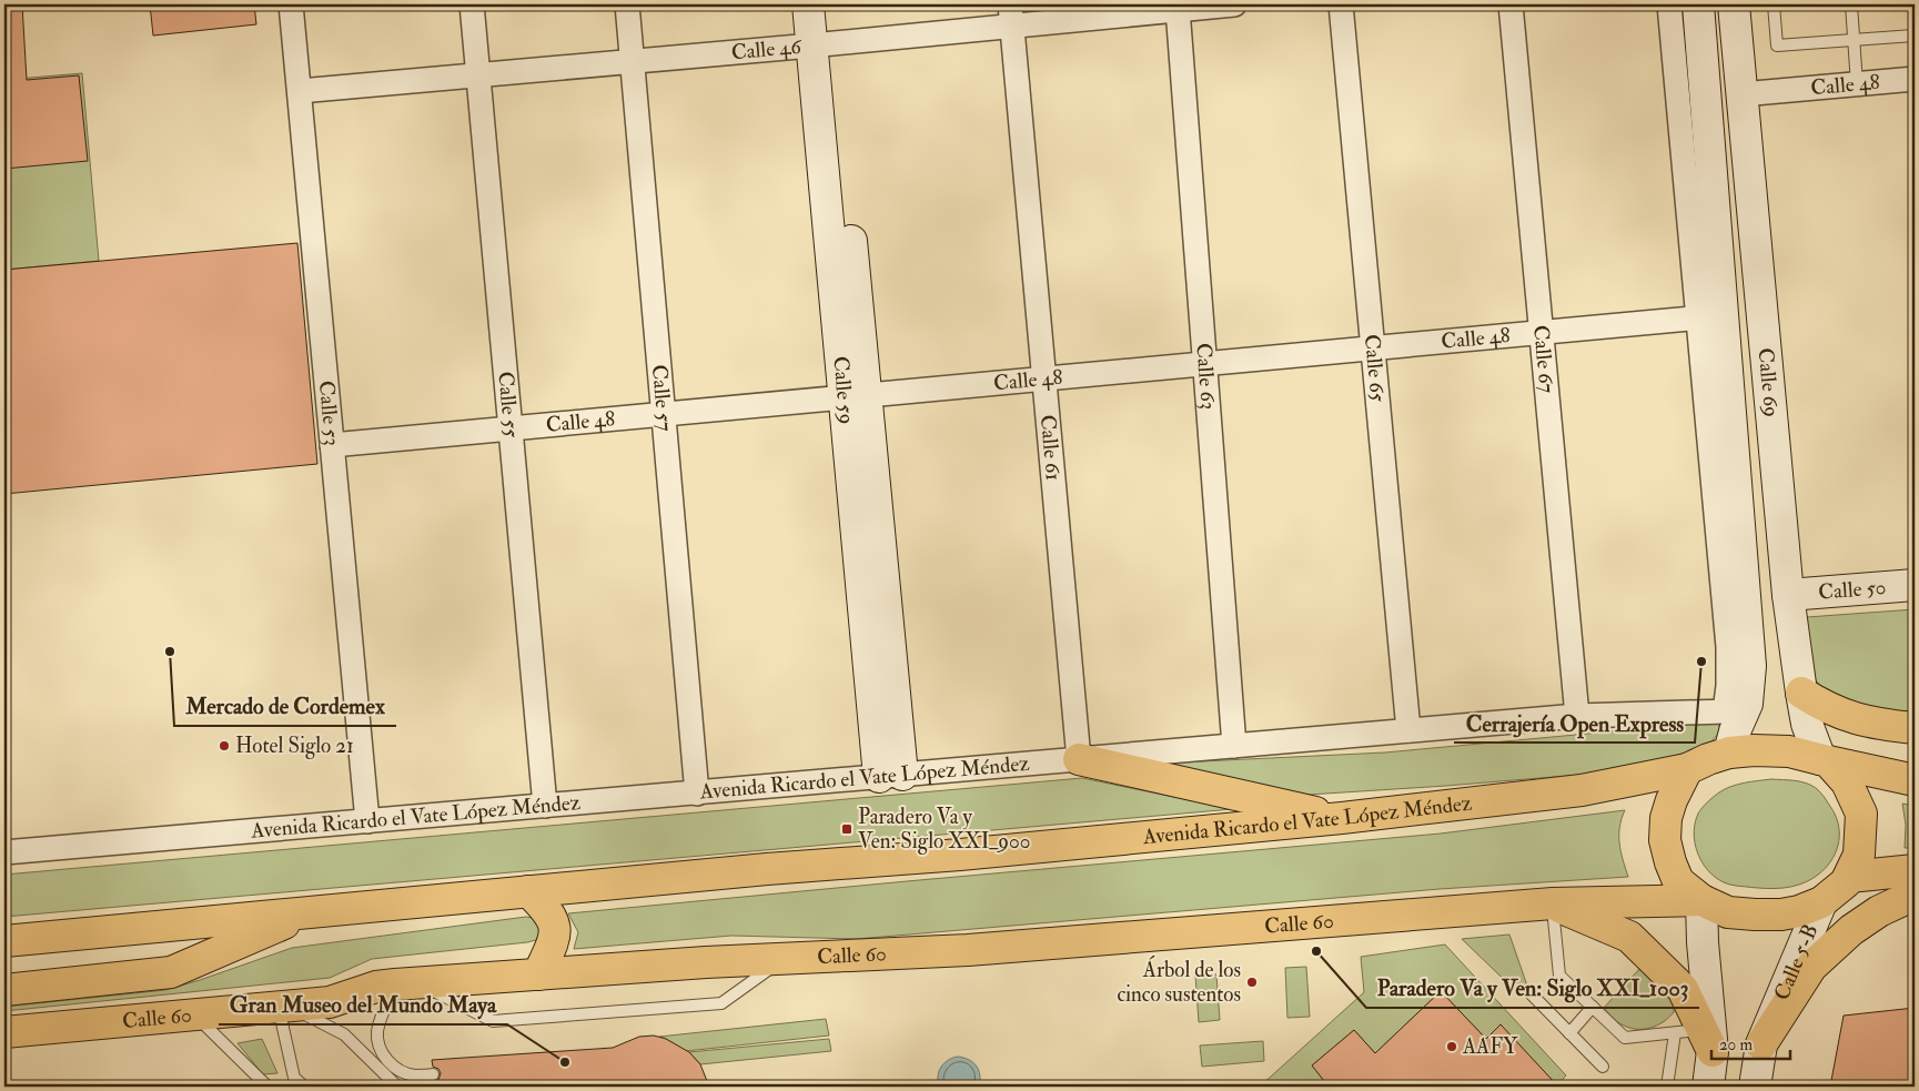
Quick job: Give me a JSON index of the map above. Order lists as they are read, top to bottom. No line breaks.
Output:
{"streets":{"main road":["Avenida Ricardo el Vate López Méndez","Calle 60"],"street":["Calle 46","Calle 48","Calle 67","Calle 65","Calle 63","Calle 69","Calle 59","Calle 57","Calle 55","Calle 53","Calle 61","Calle 50","Calle 5-B"]},"crossings":[["Calle 46","Calle 63"],["Calle 46","Calle 59"],["Calle 46","Calle 57"],["Calle 46","Calle 55"],["Calle 46","Calle 53"],["Calle 46","Calle 61"],["Calle 48","Calle 67"],["Calle 48","Calle 65"],["Calle 48","Calle 63"],["Calle 48","Calle 69"],["Calle 48","Calle 59"],["Calle 48","Calle 57"],["Calle 48","Calle 55"],["Calle 48","Calle 53"],["Calle 48","Calle 61"],["Calle 67","Avenida Ricardo el Vate López Méndez"],["Calle 65","Avenida Ricardo el Vate López Méndez"],["Calle 63","Avenida Ricardo el Vate López Méndez"],["Calle 69","Calle 50"],["Calle 69","Avenida Ricardo el Vate López Méndez"],["Calle 69","Calle 60"],["Calle 69","Calle 5-B"],["Calle 59","Avenida Ricardo el Vate López Méndez"],["Calle 57","Avenida Ricardo el Vate López Méndez"],["Calle 55","Avenida Ricardo el Vate López Méndez"],["Calle 53","Avenida Ricardo el Vate López Méndez"],["Calle 61","Avenida Ricardo el Vate López Méndez"],["Avenida Ricardo el Vate López Méndez","Calle 60"],["Avenida Ricardo el Vate López Méndez","Calle 5-B"],["Calle 60","Calle 5-B"]],"places":{"other":["Mercado de Cordemex","Cerrajería Open Express","Hotel Siglo 21","Paradero Va y Ven: Siglo XXI_1003","Árbol de los cinco sustentos","AAFY","Gran Museo del Mundo Maya"],"transit":["Paradero Va y Ven: Siglo XXI_900"]},"scale_bar":"20 m"}
